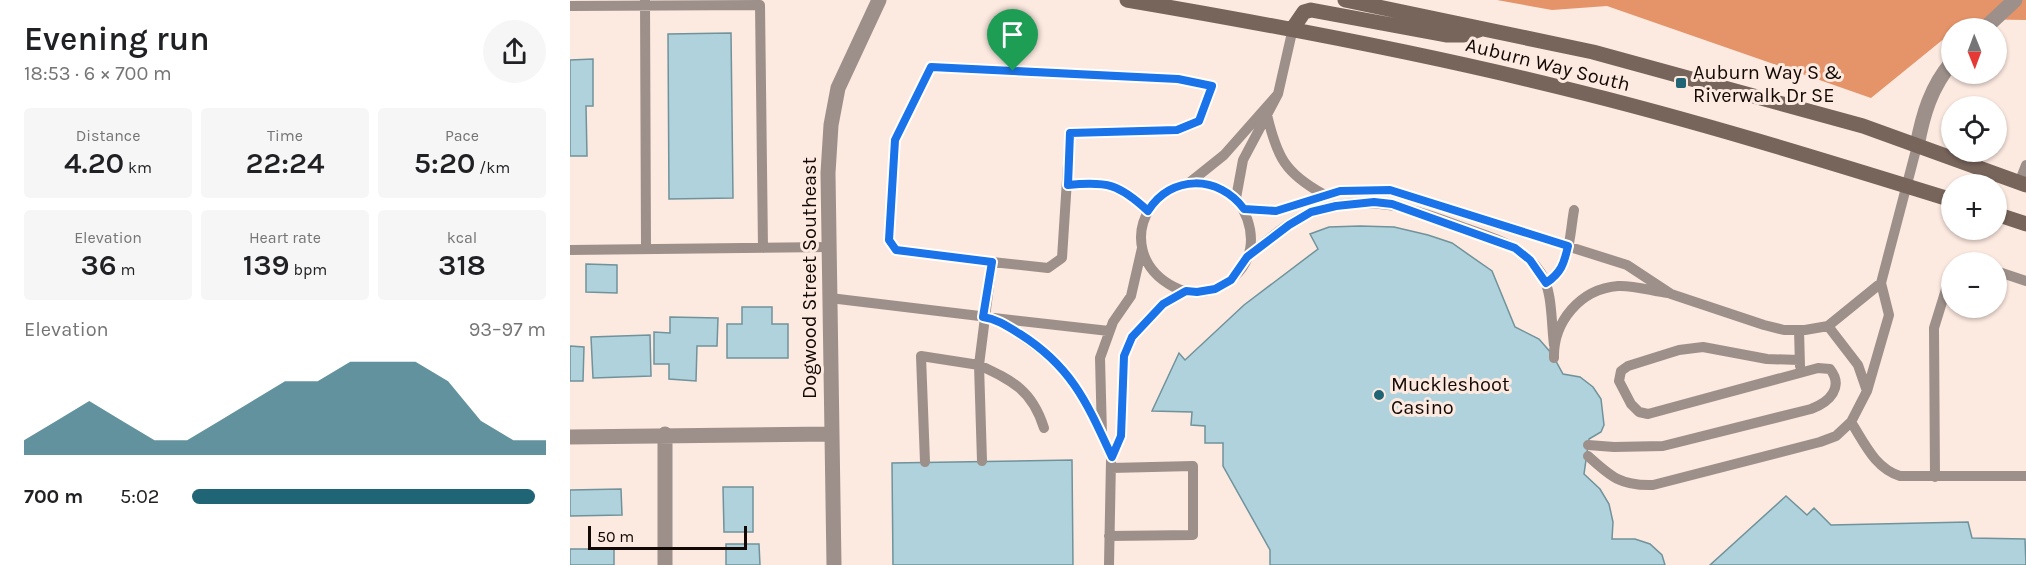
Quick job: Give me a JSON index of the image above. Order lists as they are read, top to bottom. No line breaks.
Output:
{"streets":{"main road":["Auburn Way South"],"street":["Dogwood Street Southeast"]},"places":{"transit":["Auburn Way S & Riverwalk Dr SE"],"other":["Muckleshoot Casino"]},"scale_bar":"50 m","north":"bottom","page":{"heading":["Evening run","18:53 · 6 × 700 m"],"map_buttons":["+","−"],"stats":[["Distance","4.20 km"],["Time","22:24"],["Pace","5:20 /km"],["Elevation","36 m"],["Heart rate","139 bpm"],["kcal","318"]],"chart":["Elevation","93–97 m"],"list":[{"name":"700 m","note":"5:02"}],"scale":"50 m"}}
